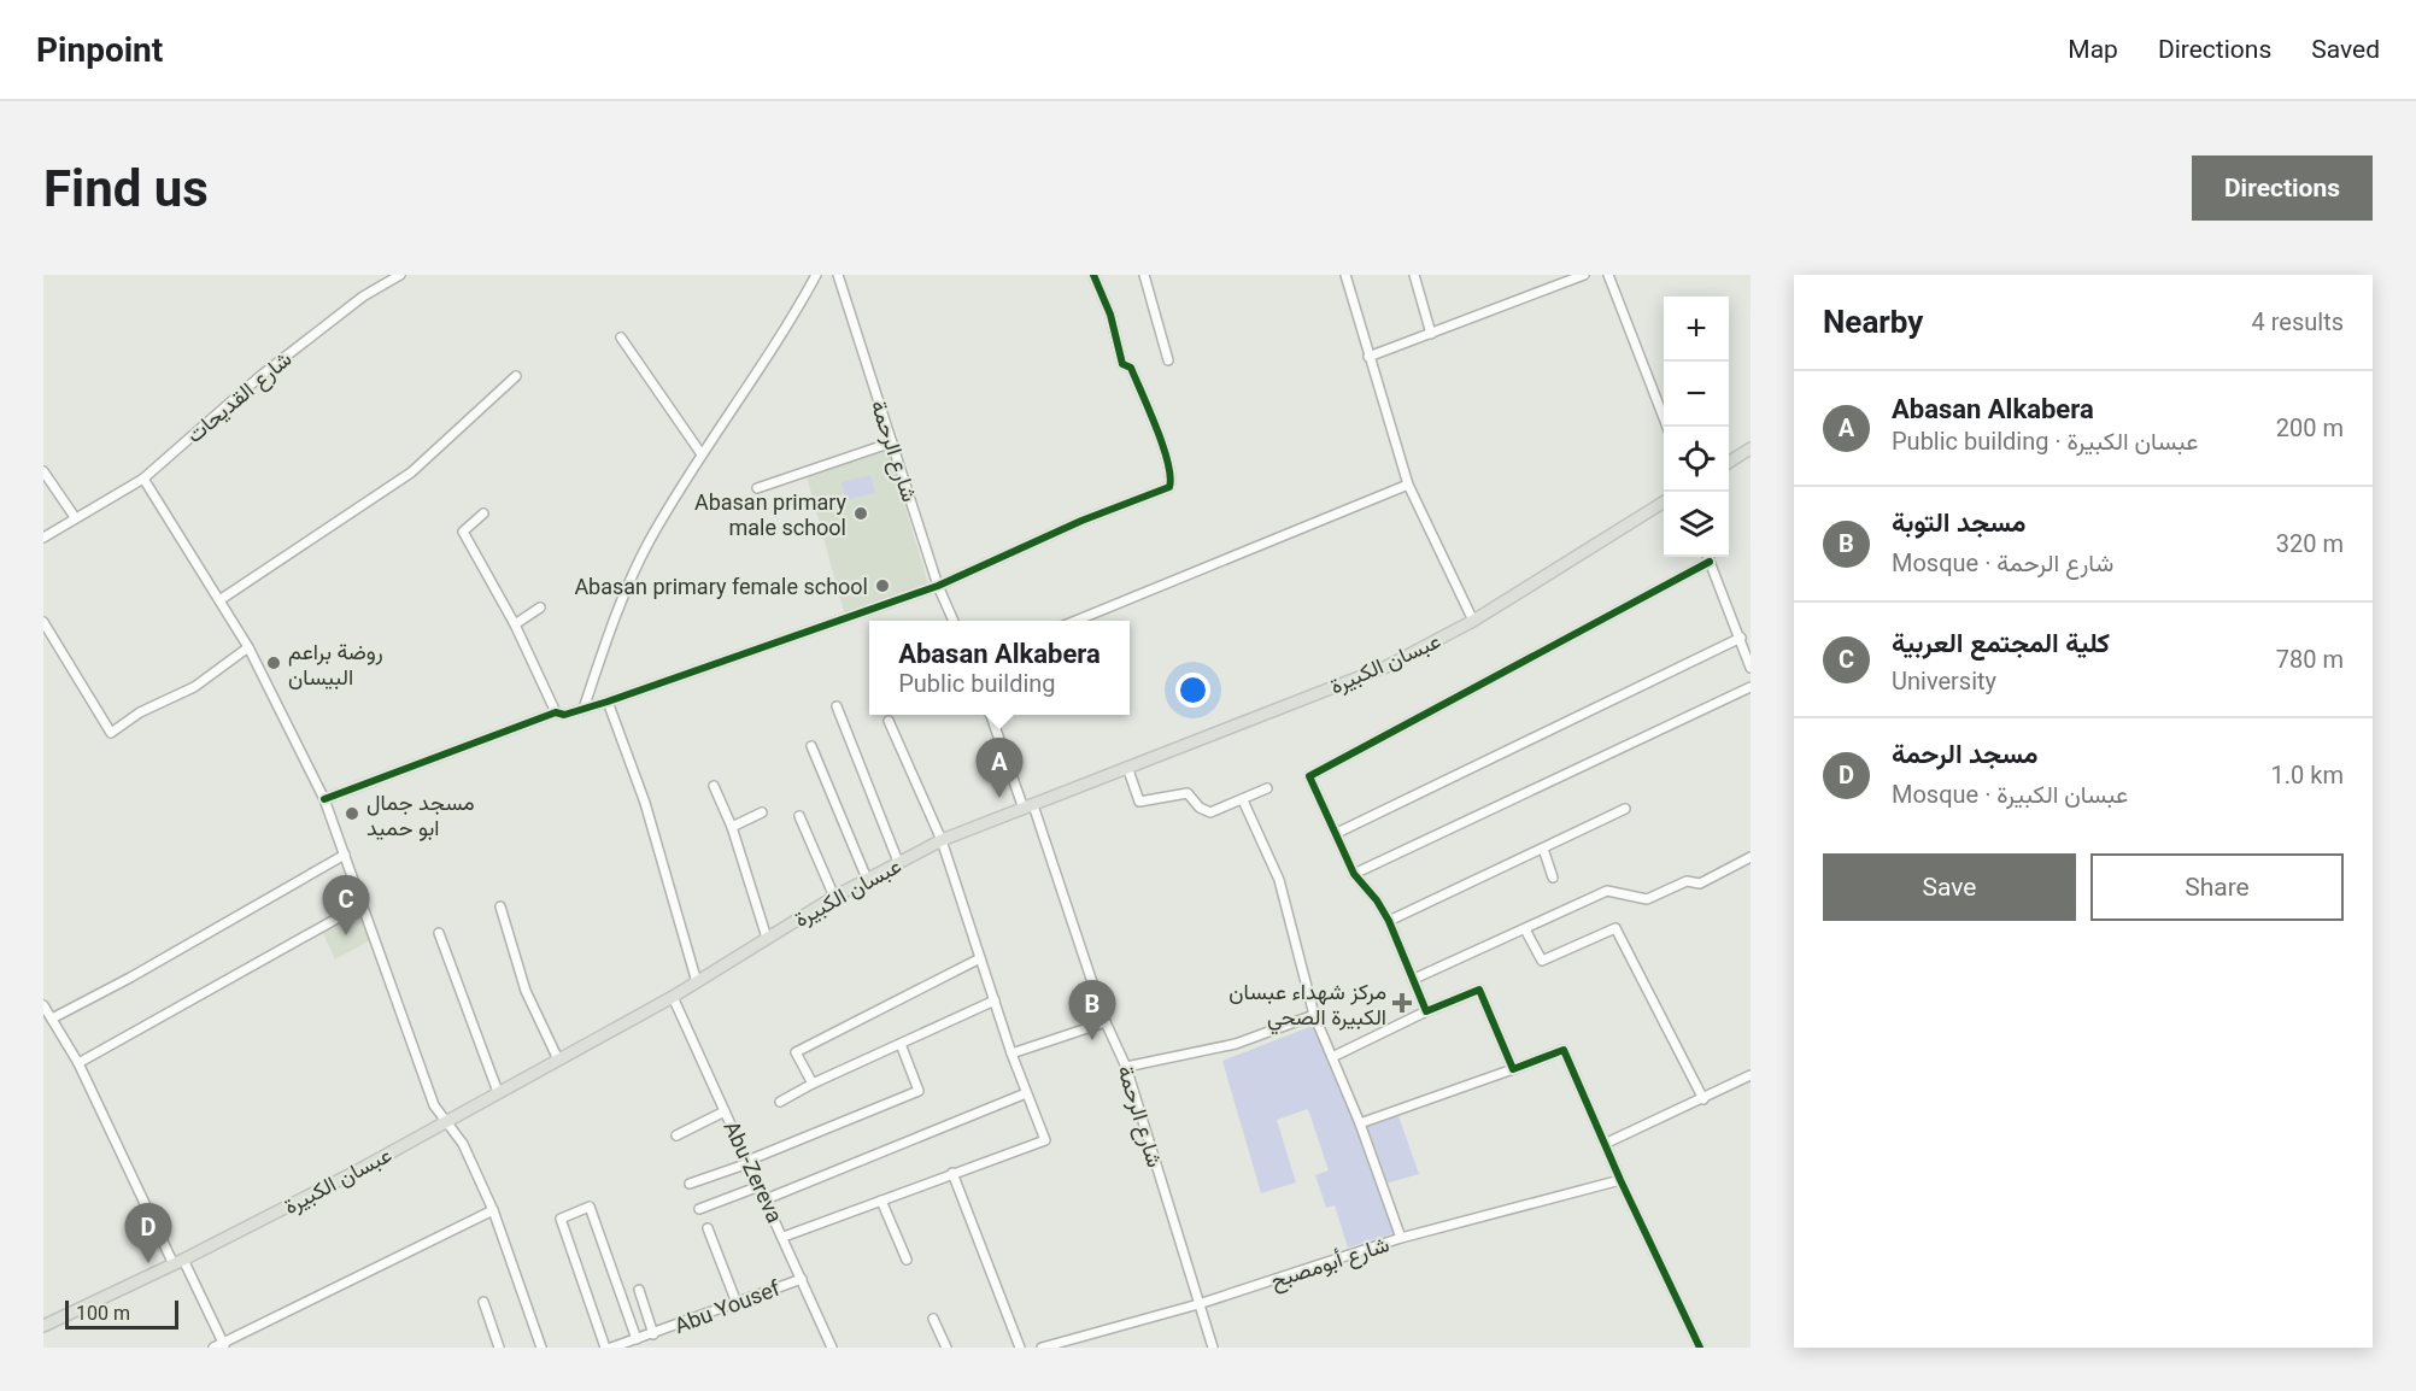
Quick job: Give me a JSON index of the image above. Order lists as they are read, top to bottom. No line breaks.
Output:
{"streets":{"main road":["عبسان الكبيرة"],"street":["شارع القديحات","شارع الرحمة","Abu-Zereva","شارع أبومصبح","Abu Yousef"]},"crossings":[["شارع الرحمة","عبسان الكبيرة"],["شارع الرحمة","شارع أبومصبح"],["عبسان الكبيرة","Abu-Zereva"],["Abu-Zereva","Abu Yousef"]],"places":{"other":["Abasan primary male school","Abasan primary female school","روضة براعم البيسان","مسجد جمال ابو حميد"],"health":["مركز شهداء عبسان الكبيرة الصحي"]},"scale_bar":"100 m","page":{"header":"Pinpoint","nav":["Map","Directions","Saved"],"buttons":["Directions",["Save","Share"]],"title":"Find us","heading":["Nearby","4 results"],"map_buttons":["+","−"],"list":[{"mark":"A","name":"Abasan Alkabera","note":"Public building · عبسان الكبيرة","value":"200 m"},{"mark":"B","name":"مسجد التوبة","note":"Mosque · شارع الرحمة","value":"320 m"},{"mark":"C","name":"كلية المجتمع العربية","note":"University","value":"780 m"},{"mark":"D","name":"مسجد الرحمة","note":"Mosque · عبسان الكبيرة","value":"1.0 km"}],"popup":["Abasan Alkabera","Public building"],"pins":["A","C","B","D"],"scale":"100 m"}}
